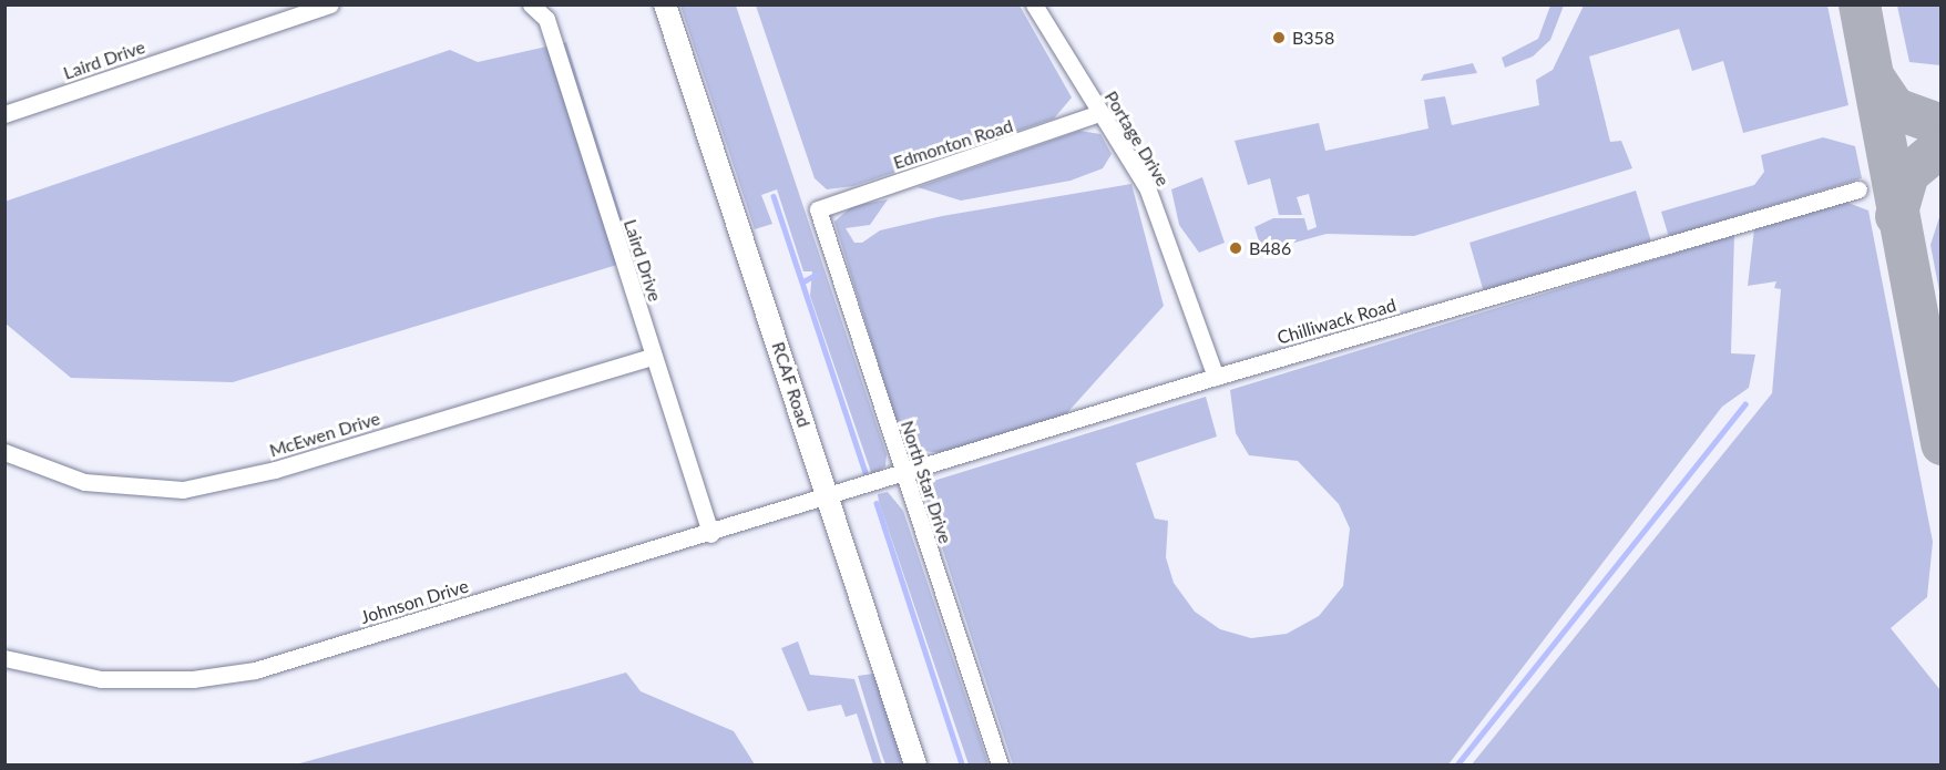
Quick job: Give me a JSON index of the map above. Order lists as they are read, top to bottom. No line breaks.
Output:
{"streets":{"main road":["RCAF Road"],"street":["Laird Drive","Portage Drive","Edmonton Road","Chilliwack Road","McEwen Drive","North Star Drive","Johnson Drive"]},"crossings":[["Laird Drive","McEwen Drive"],["Laird Drive","Johnson Drive"],["Portage Drive","Edmonton Road"],["Portage Drive","Chilliwack Road"],["Edmonton Road","North Star Drive"],["Chilliwack Road","RCAF Road"],["Chilliwack Road","North Star Drive"],["Chilliwack Road","Johnson Drive"],["RCAF Road","Johnson Drive"]],"places":["B358","B486"]}
